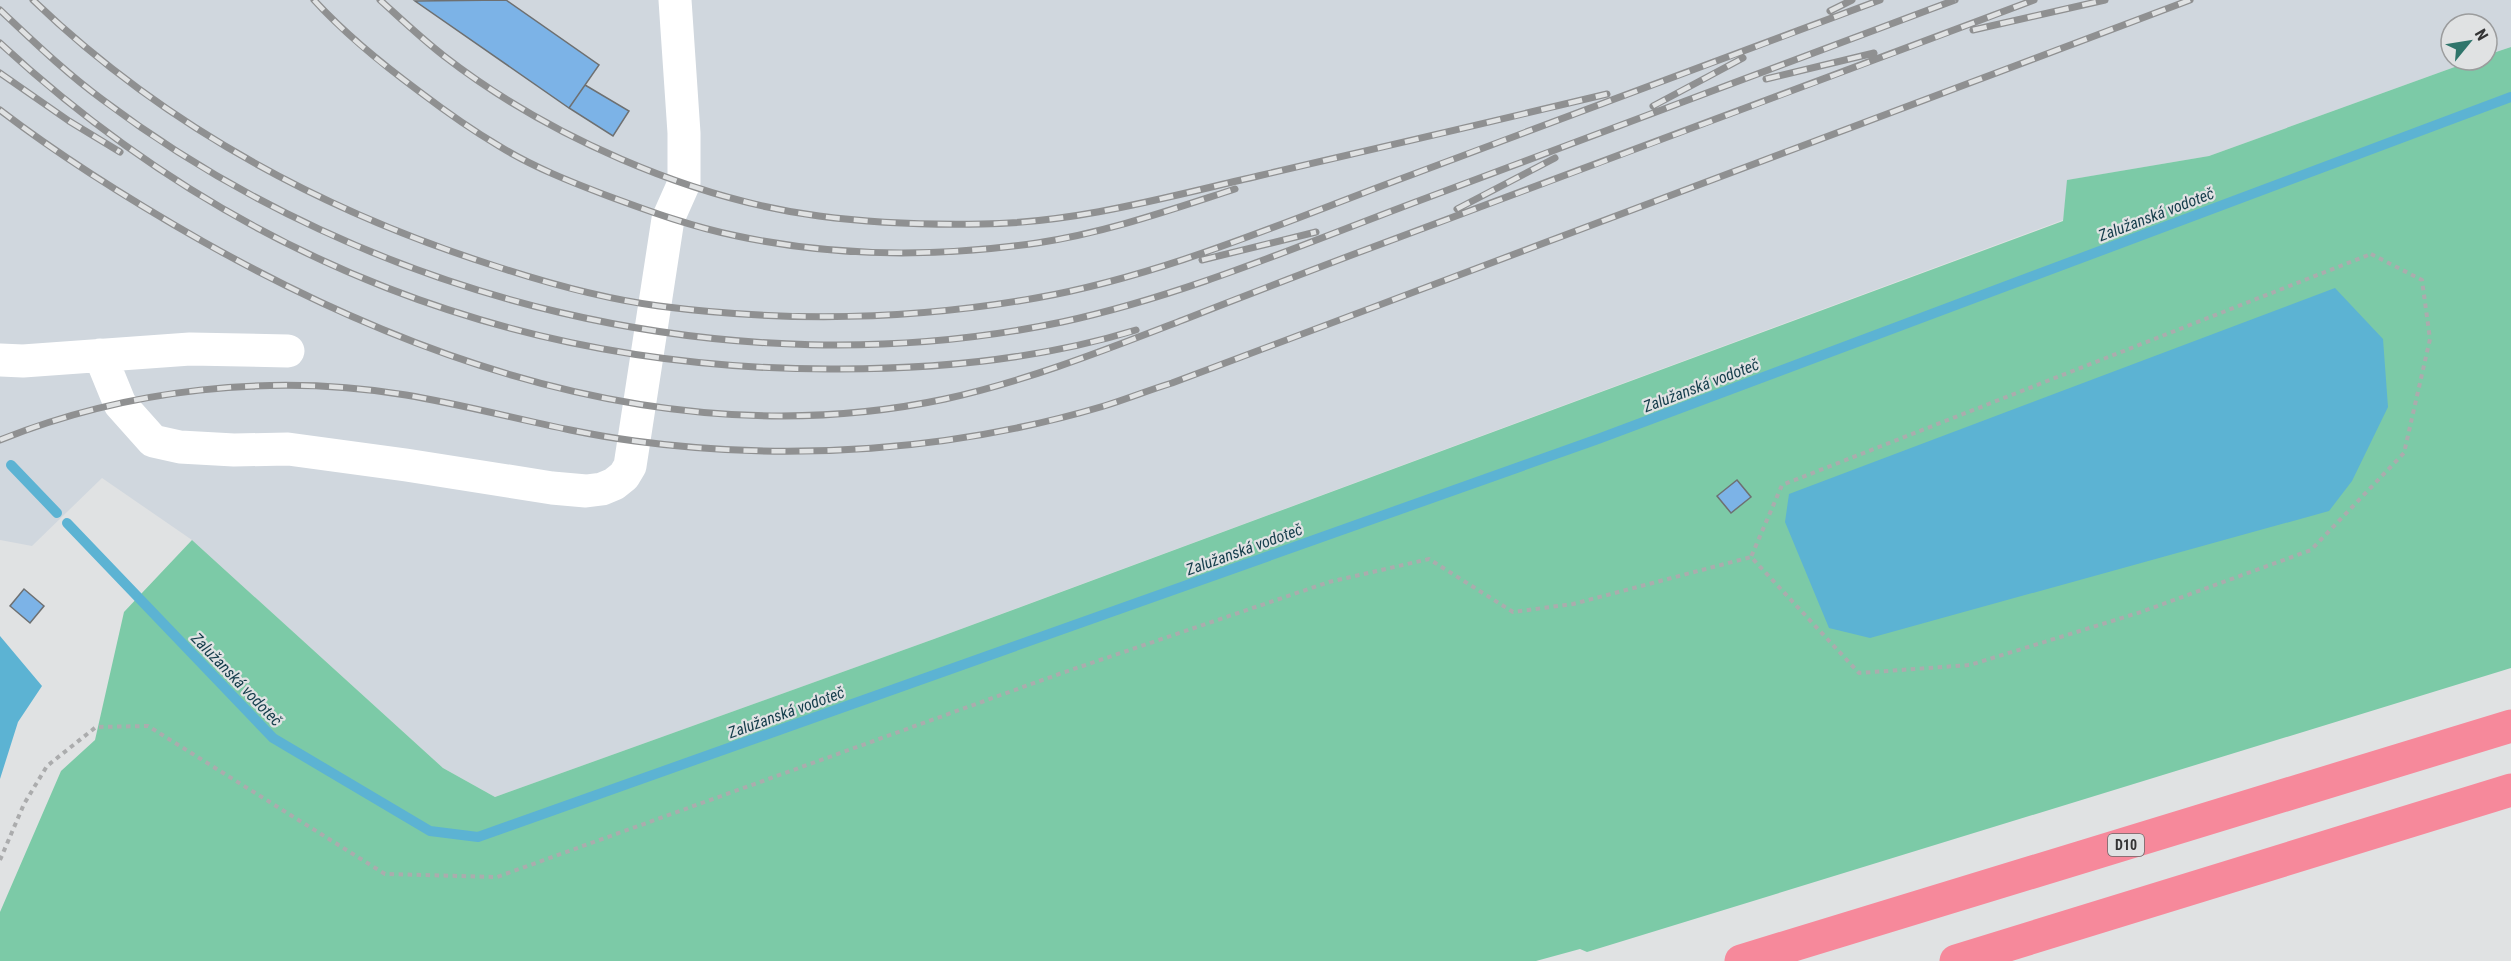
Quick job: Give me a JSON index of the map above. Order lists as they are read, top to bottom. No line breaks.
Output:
{"streets":{"highway":["D10"]},"water":["Zalužanská vodoteč"],"north":"top right"}
